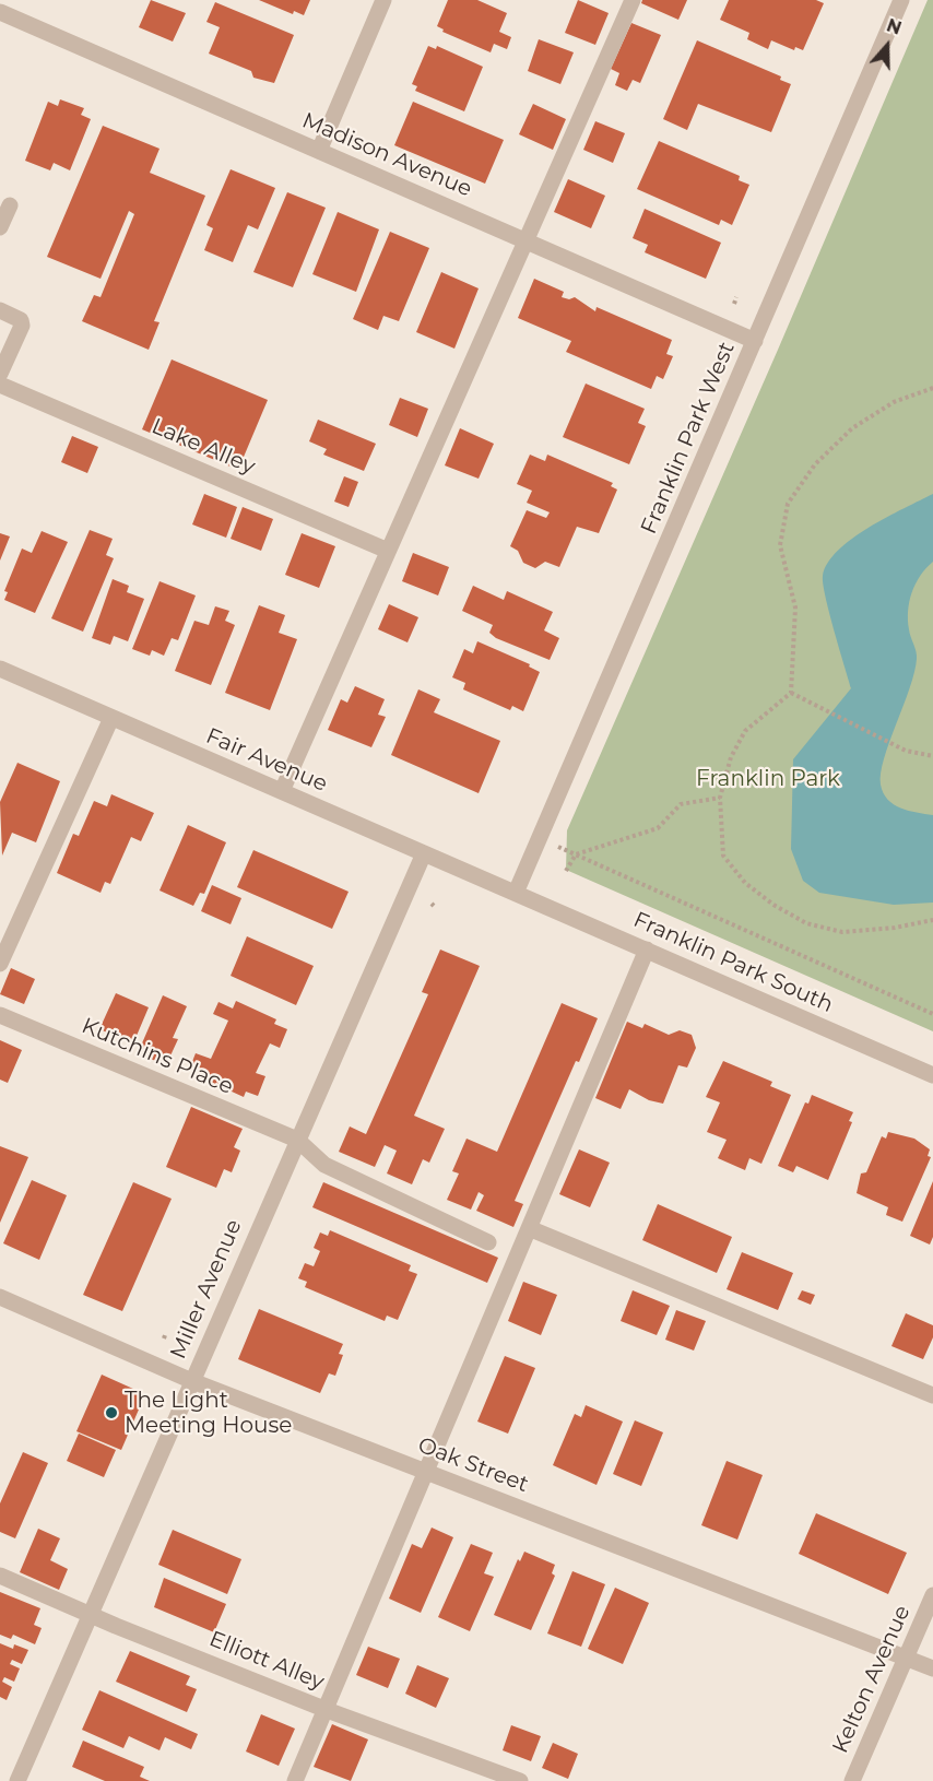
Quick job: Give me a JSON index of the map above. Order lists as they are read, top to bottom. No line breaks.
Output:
{"streets":{"street":["Madison Avenue","Franklin Park West","Lake Alley","Fair Avenue","Franklin Park South","Kutchins Place","Miller Avenue","Oak Street","Elliott Alley","Kelton Avenue"]},"crossings":[["Madison Avenue","Franklin Park West"],["Franklin Park West","Fair Avenue"],["Franklin Park West","Franklin Park South"],["Fair Avenue","Franklin Park South"],["Fair Avenue","Miller Avenue"],["Kutchins Place","Miller Avenue"],["Miller Avenue","Oak Street"],["Miller Avenue","Elliott Alley"],["Oak Street","Kelton Avenue"]],"parks":["Franklin Park"],"places":["The Light Meeting House"],"north":"top"}
